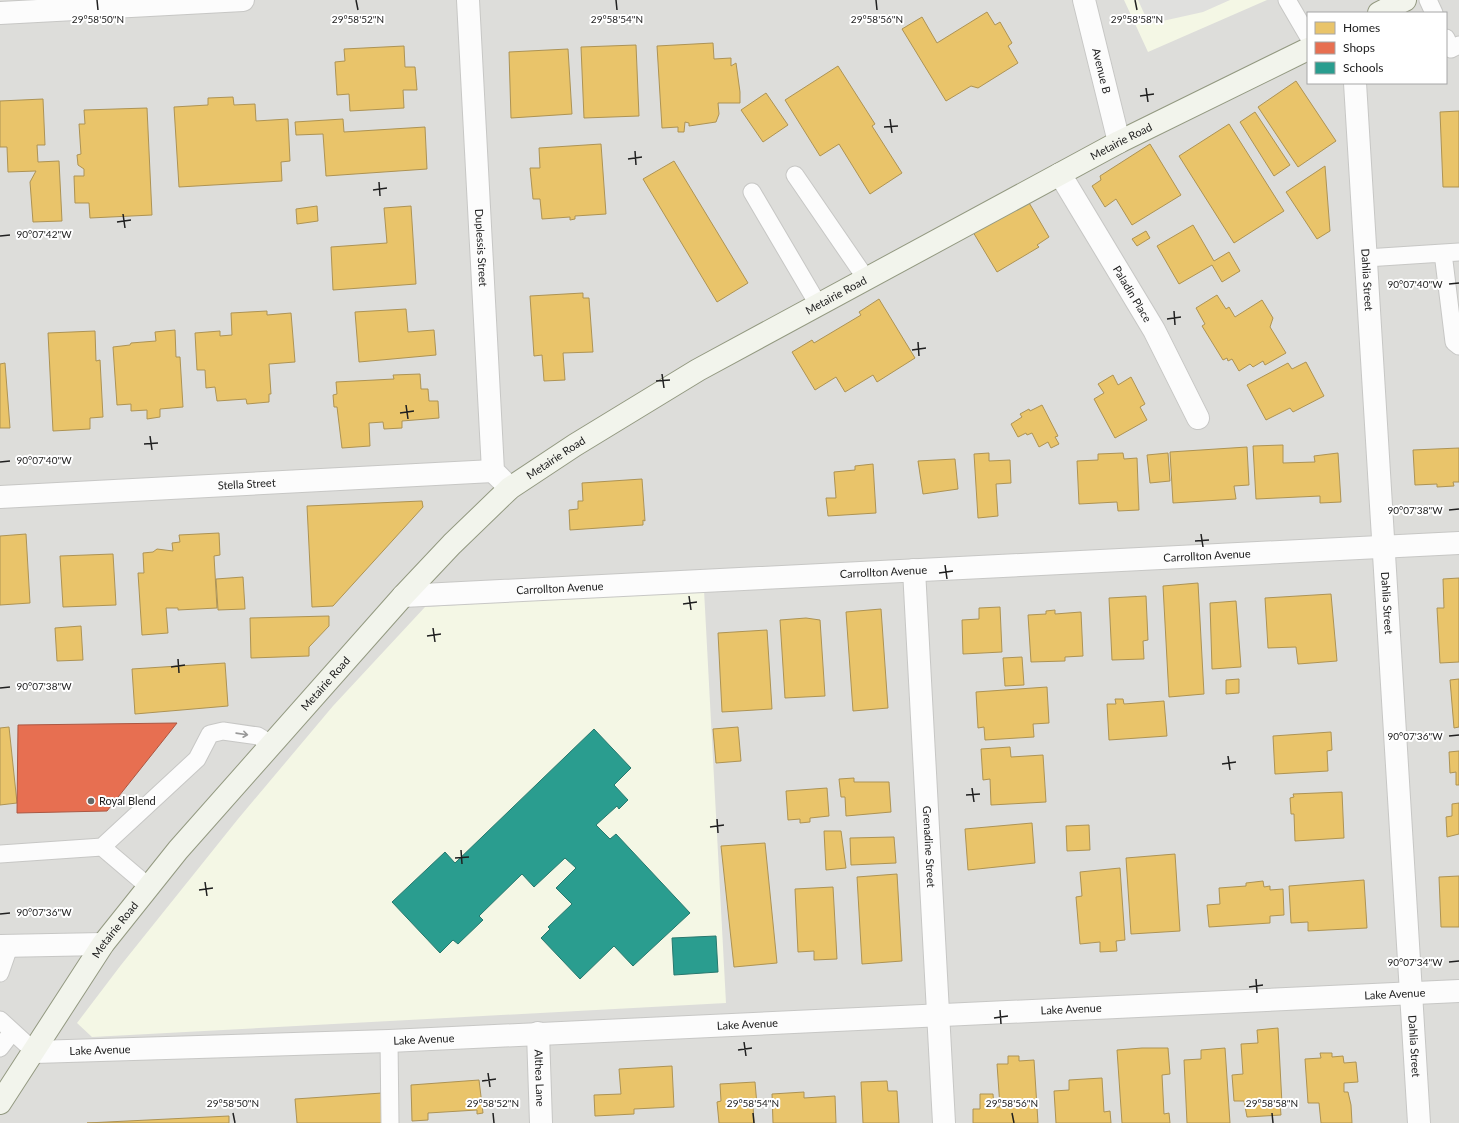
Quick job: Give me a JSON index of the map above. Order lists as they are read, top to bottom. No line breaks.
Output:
{"streets":{"main road":["Metairie Road"],"street":["Avenue B","Duplessis Street","Dahlia Street","Paladin Place","Stella Street","Carrollton Avenue","Grenadine Street","Lake Avenue","Althea Lane"]},"crossings":[["Avenue B","Metairie Road"],["Metairie Road","Paladin Place"],["Metairie Road","Carrollton Avenue"],["Metairie Road","Lake Avenue"],["Duplessis Street","Stella Street"],["Dahlia Street","Carrollton Avenue"],["Dahlia Street","Lake Avenue"],["Carrollton Avenue","Grenadine Street"],["Grenadine Street","Lake Avenue"],["Lake Avenue","Althea Lane"]],"places":["Royal Blend"],"legend":["Homes","Shops","Schools"],"coordinates":["29°58'50\"N","29°58'52\"N","29°58'54\"N","29°58'56\"N","29°58'58\"N","90°07'42\"W","90°07'40\"W","90°07'38\"W","90°07'36\"W","90°07'34\"W"]}
